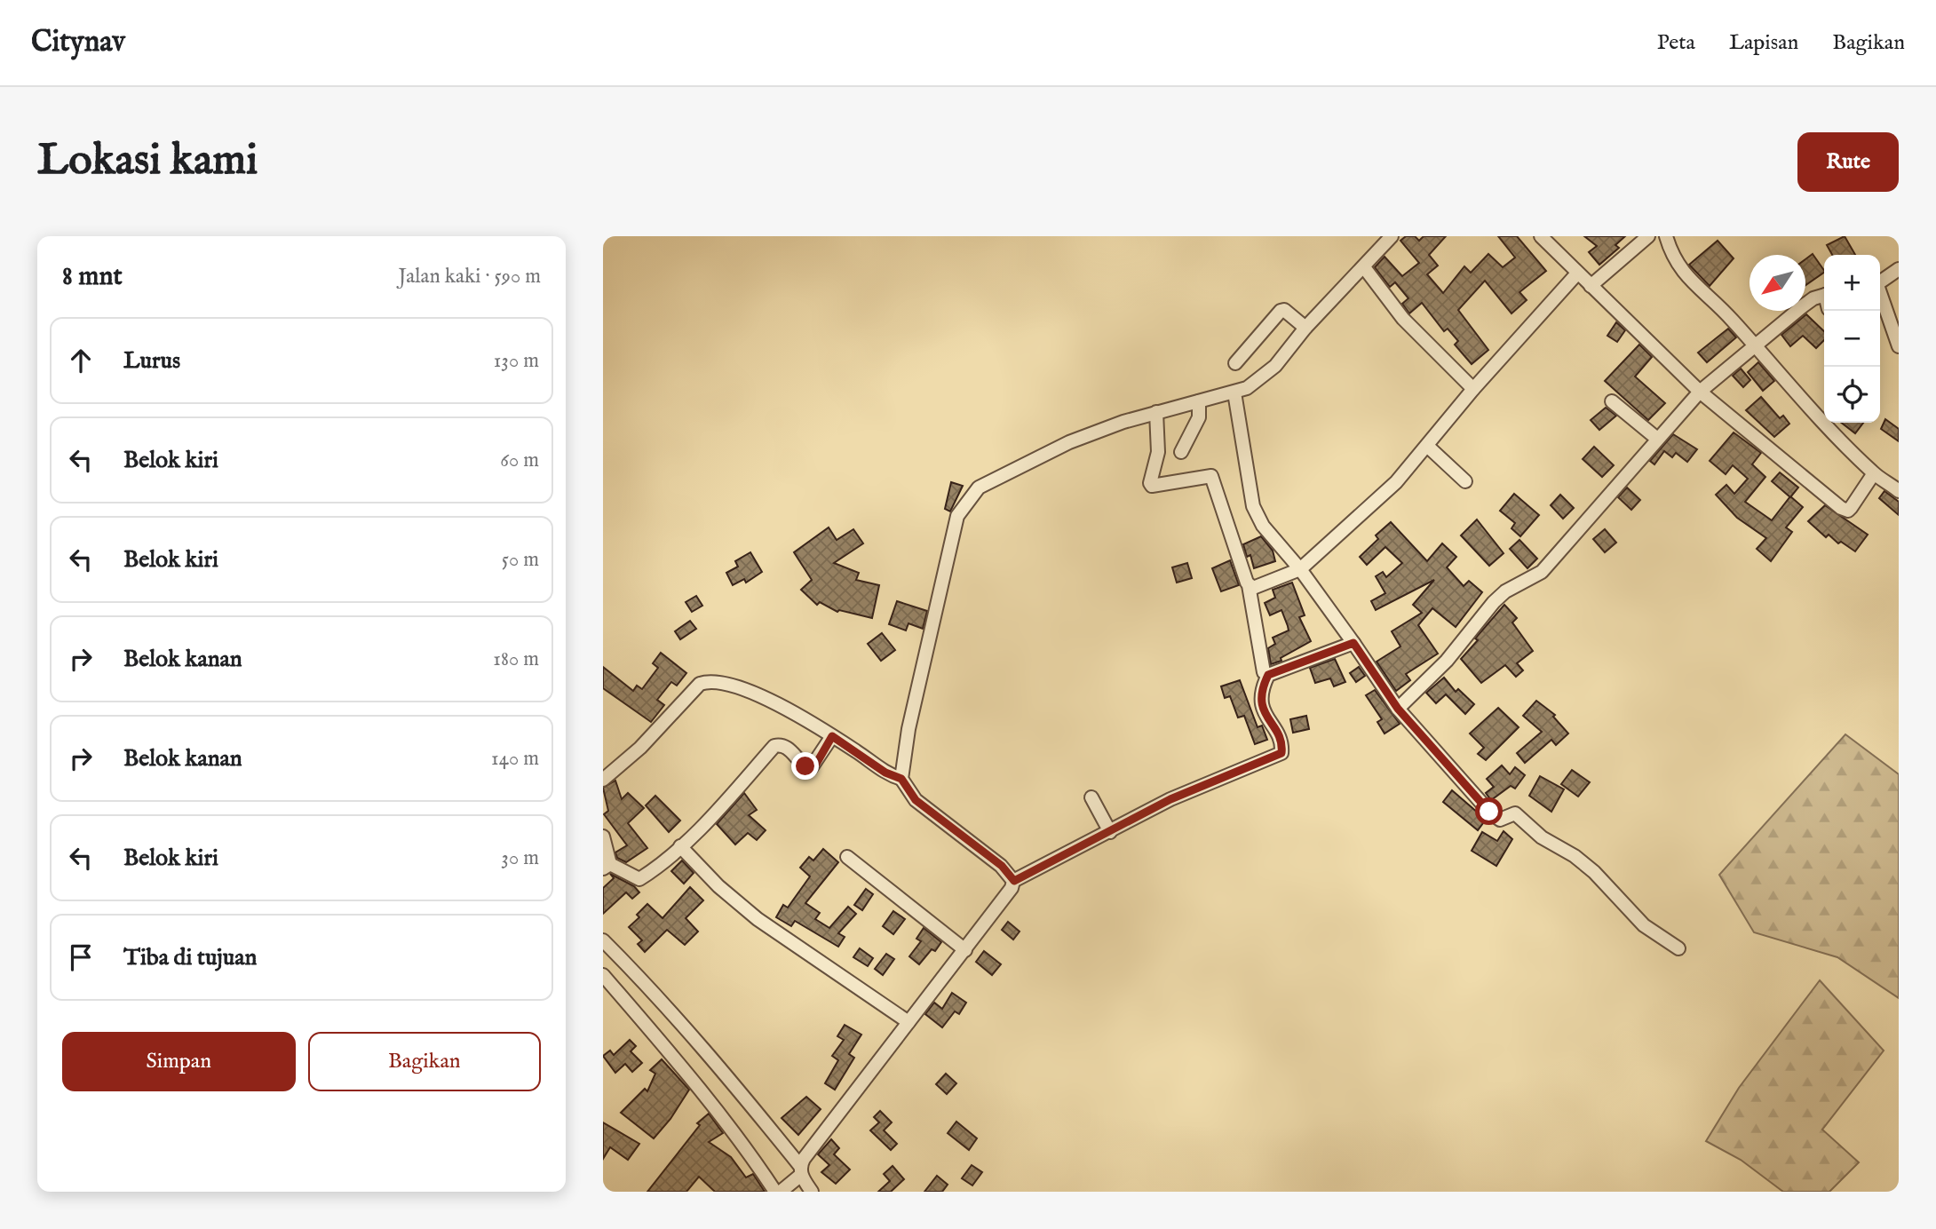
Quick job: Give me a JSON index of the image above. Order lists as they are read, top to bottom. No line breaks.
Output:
{"north":"bottom left","page":{"header":"Citynav","nav":["Peta","Lapisan","Bagikan"],"buttons":["Rute",["Simpan","Bagikan"]],"title":"Lokasi kami","heading":["8 mnt","Jalan kaki · 590 m"],"map_buttons":["+","−"],"list":[["Lurus","130 m"],["Belok kiri","60 m"],["Belok kiri","50 m"],["Belok kanan","180 m"],["Belok kanan","140 m"],["Belok kiri","30 m"],"Tiba di tujuan"]}}
